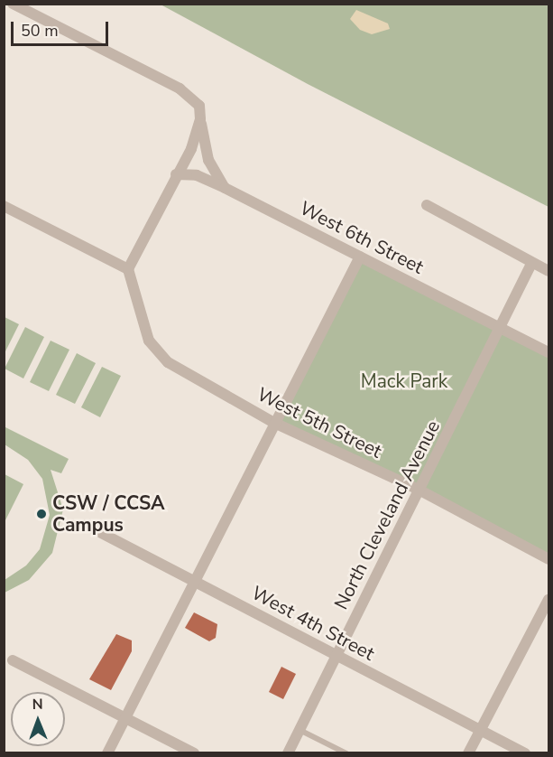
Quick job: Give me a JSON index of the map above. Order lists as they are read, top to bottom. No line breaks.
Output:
{"streets":{"street":["West 6th Street","West 5th Street","North Cleveland Avenue","West 4th Street"]},"crossings":[["West 6th Street","North Cleveland Avenue"],["West 5th Street","North Cleveland Avenue"],["North Cleveland Avenue","West 4th Street"]],"parks":["Mack Park"],"places":["CSW / CCSA Campus"],"scale_bar":"50 m","north":"top"}
